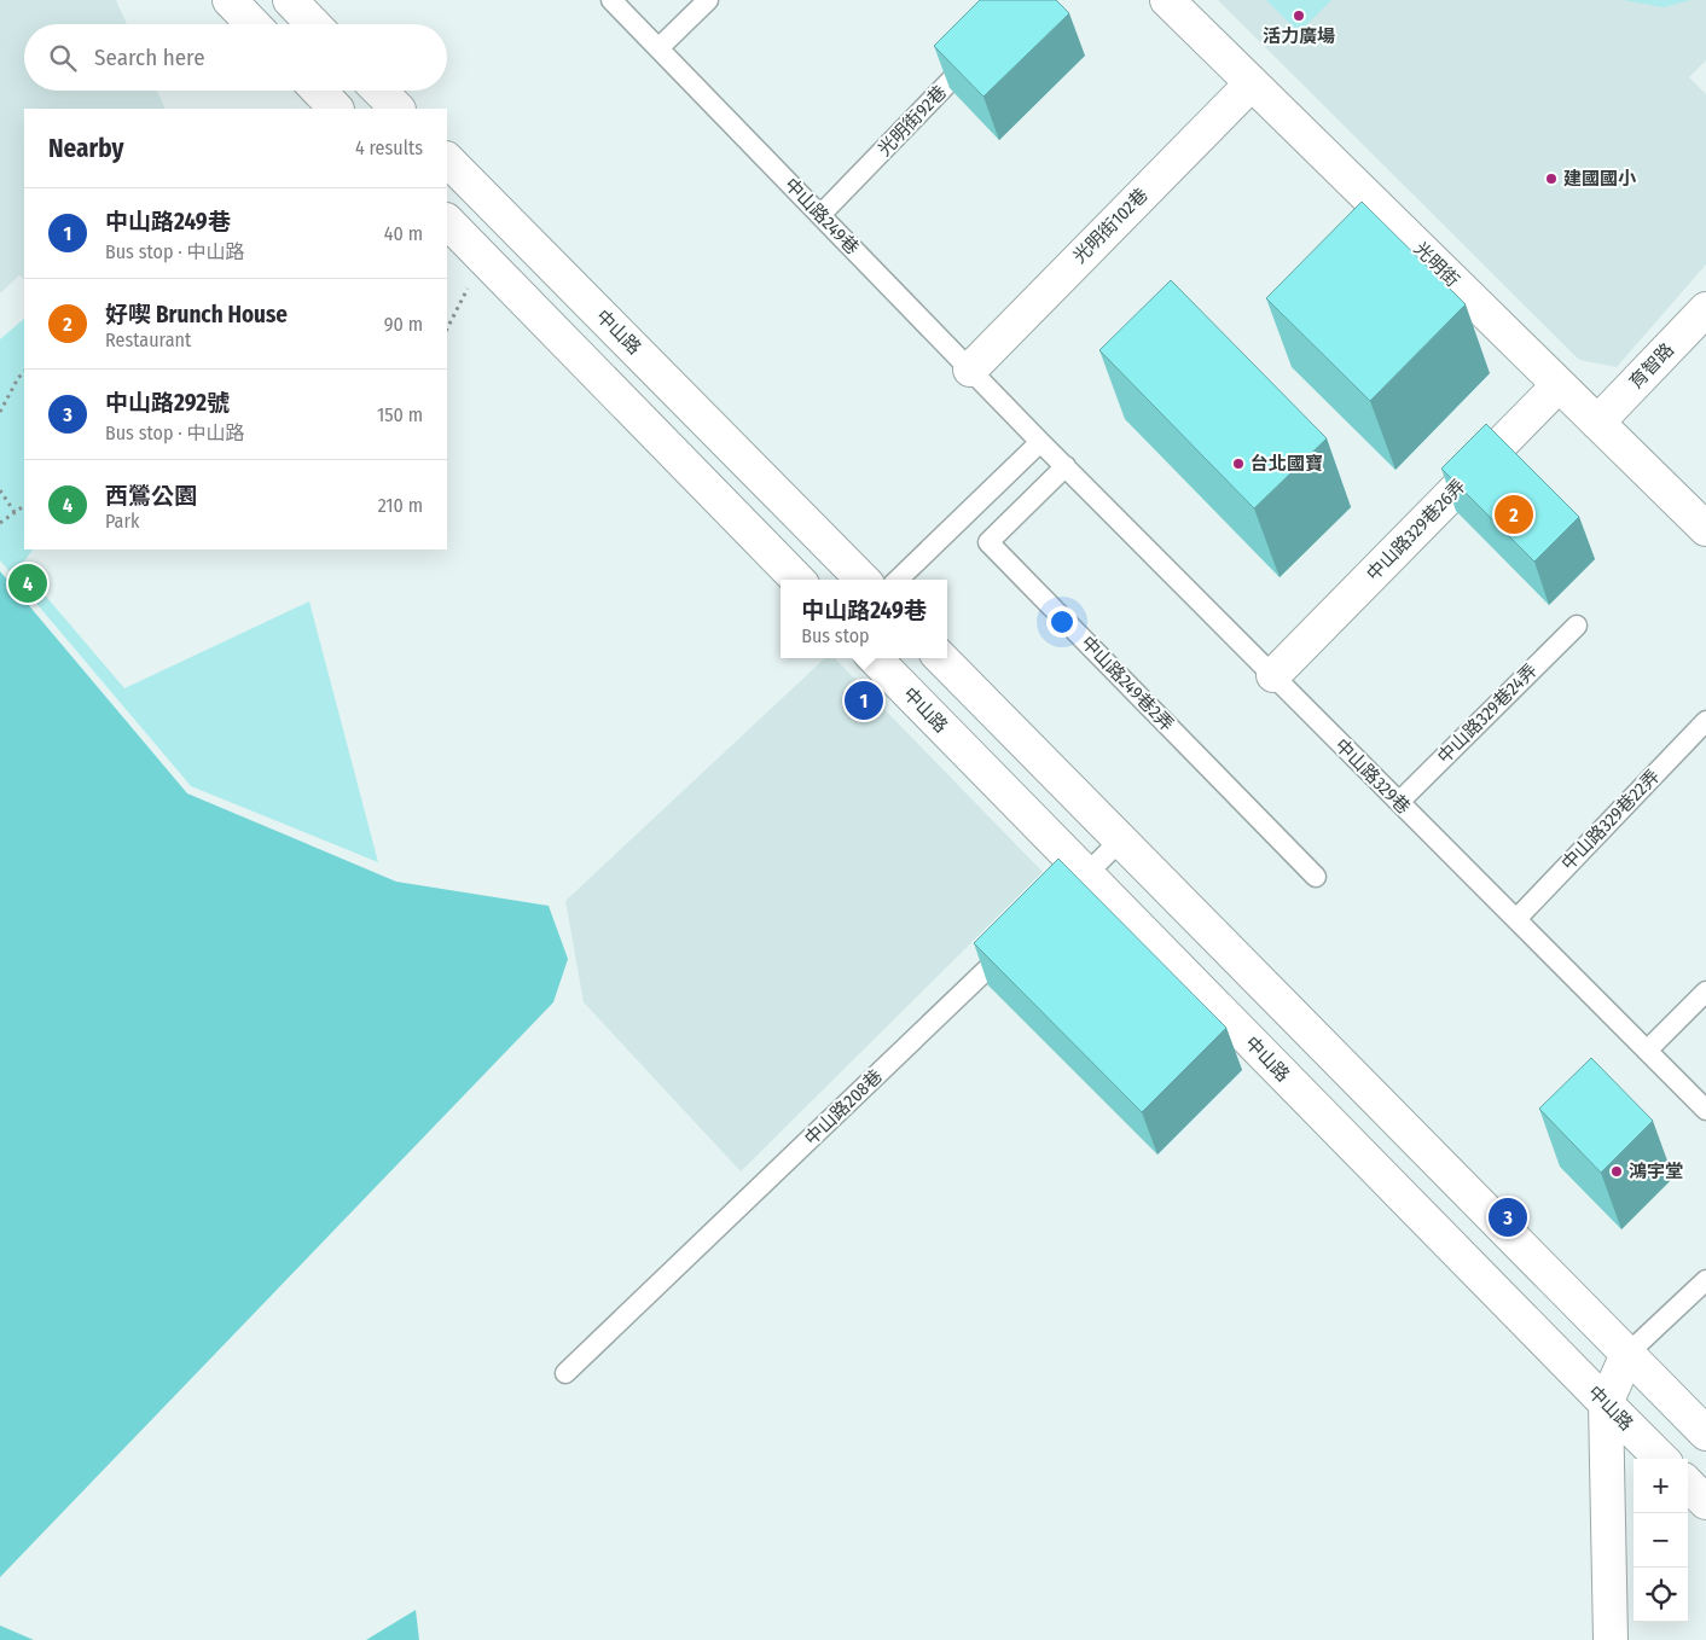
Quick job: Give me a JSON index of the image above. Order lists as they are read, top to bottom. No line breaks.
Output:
{"streets":{"street":["光明街102巷","光明街","中山路","育智路","中山路329巷26弄"],"lane":["光明街92巷","中山路249巷","中山路249巷2弄","中山路329巷24弄","中山路329巷","中山路329巷22弄","中山路208巷"]},"crossings":[["光明街92巷","中山路249巷"],["中山路249巷","光明街102巷"],["中山路249巷","中山路329巷"],["光明街102巷","光明街"],["光明街","育智路"],["光明街","中山路329巷26弄"],["中山路329巷26弄","中山路329巷"],["中山路249巷2弄","中山路329巷"],["中山路329巷24弄","中山路329巷"],["中山路329巷","中山路329巷22弄"]],"places":["活力廣場","建國國小","台北國寶","鴻宇堂"],"page":{"search":"Search here","heading":["Nearby","4 results"],"list":[{"mark":"1","name":"中山路249巷","note":"Bus stop · 中山路","value":"40 m"},{"mark":"2","name":"好喫 Brunch House","note":"Restaurant","value":"90 m"},{"mark":"3","name":"中山路292號","note":"Bus stop · 中山路","value":"150 m"},{"mark":"4","name":"西鶯公園","note":"Park","value":"210 m"}],"pins":["2","4","1","3"],"popup":["中山路249巷","Bus stop"],"map_buttons":["+","−"]}}
